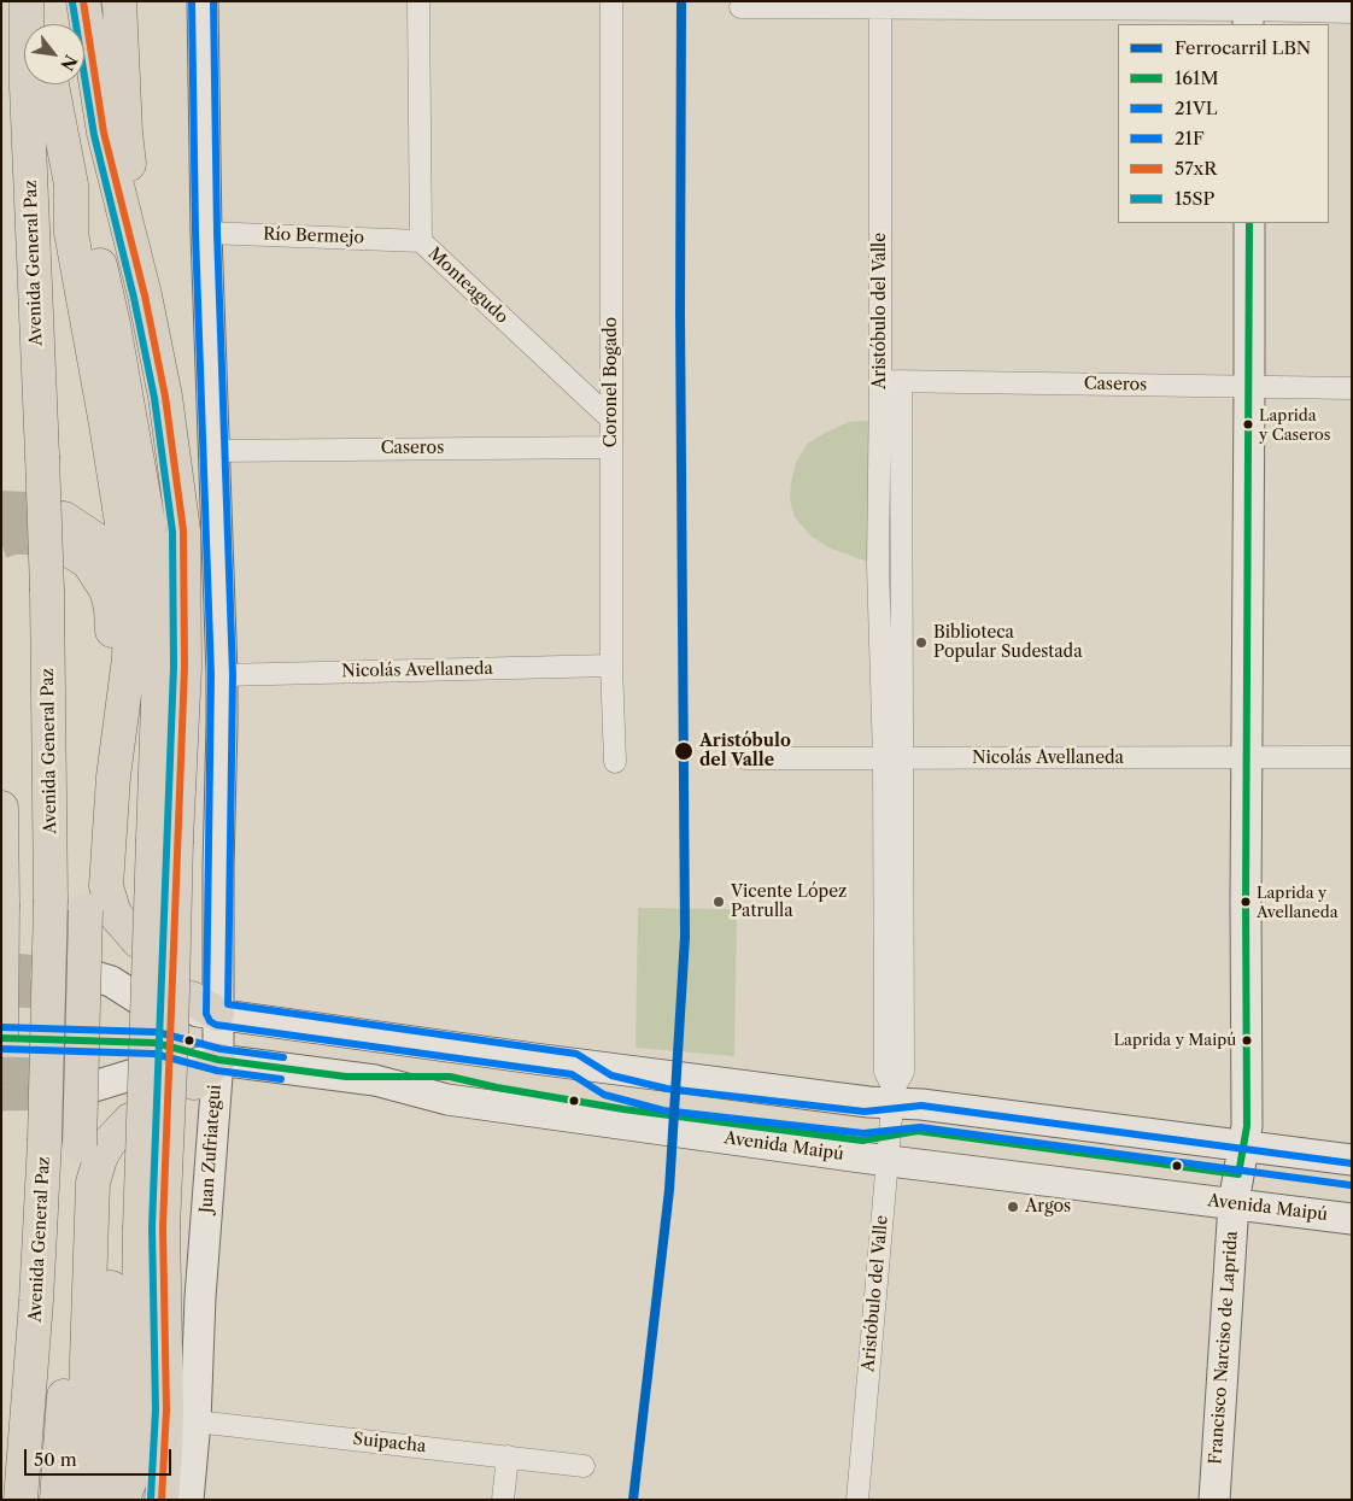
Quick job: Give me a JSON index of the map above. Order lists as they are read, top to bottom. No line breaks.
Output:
{"streets":{"highway":["Avenida General Paz"],"street":["Río Bermejo","Monteagudo","Aristóbulo del Valle","Coronel Bogado","Caseros","Nicolás Avellaneda","Avenida Maipú","Juan Zufriategui","Francisco Narciso de Laprida","Suipacha"]},"crossings":[["Río Bermejo","Monteagudo"],["Río Bermejo","Juan Zufriategui"],["Monteagudo","Coronel Bogado"],["Aristóbulo del Valle","Caseros"],["Aristóbulo del Valle","Nicolás Avellaneda"],["Aristóbulo del Valle","Avenida Maipú"],["Coronel Bogado","Caseros"],["Coronel Bogado","Nicolás Avellaneda"],["Caseros","Juan Zufriategui"],["Caseros","Francisco Narciso de Laprida"],["Nicolás Avellaneda","Juan Zufriategui"],["Nicolás Avellaneda","Francisco Narciso de Laprida"],["Avenida Maipú","Juan Zufriategui"],["Avenida Maipú","Francisco Narciso de Laprida"],["Juan Zufriategui","Suipacha"]],"places":["Laprida y Caseros","Biblioteca Popular Sudestada","Aristóbulo del Valle","Vicente López Patrulla","Laprida y Avellaneda","Laprida y Maipú","Argos"],"lines":["rail line LBN","transit line 21VL","transit line 21F","transit line 57xR","transit line 15SP","transit line 161M"],"legend":["Ferrocarril LBN","161M","21VL","21F","57xR","15SP"],"scale_bar":"50 m","north":"bottom right"}
